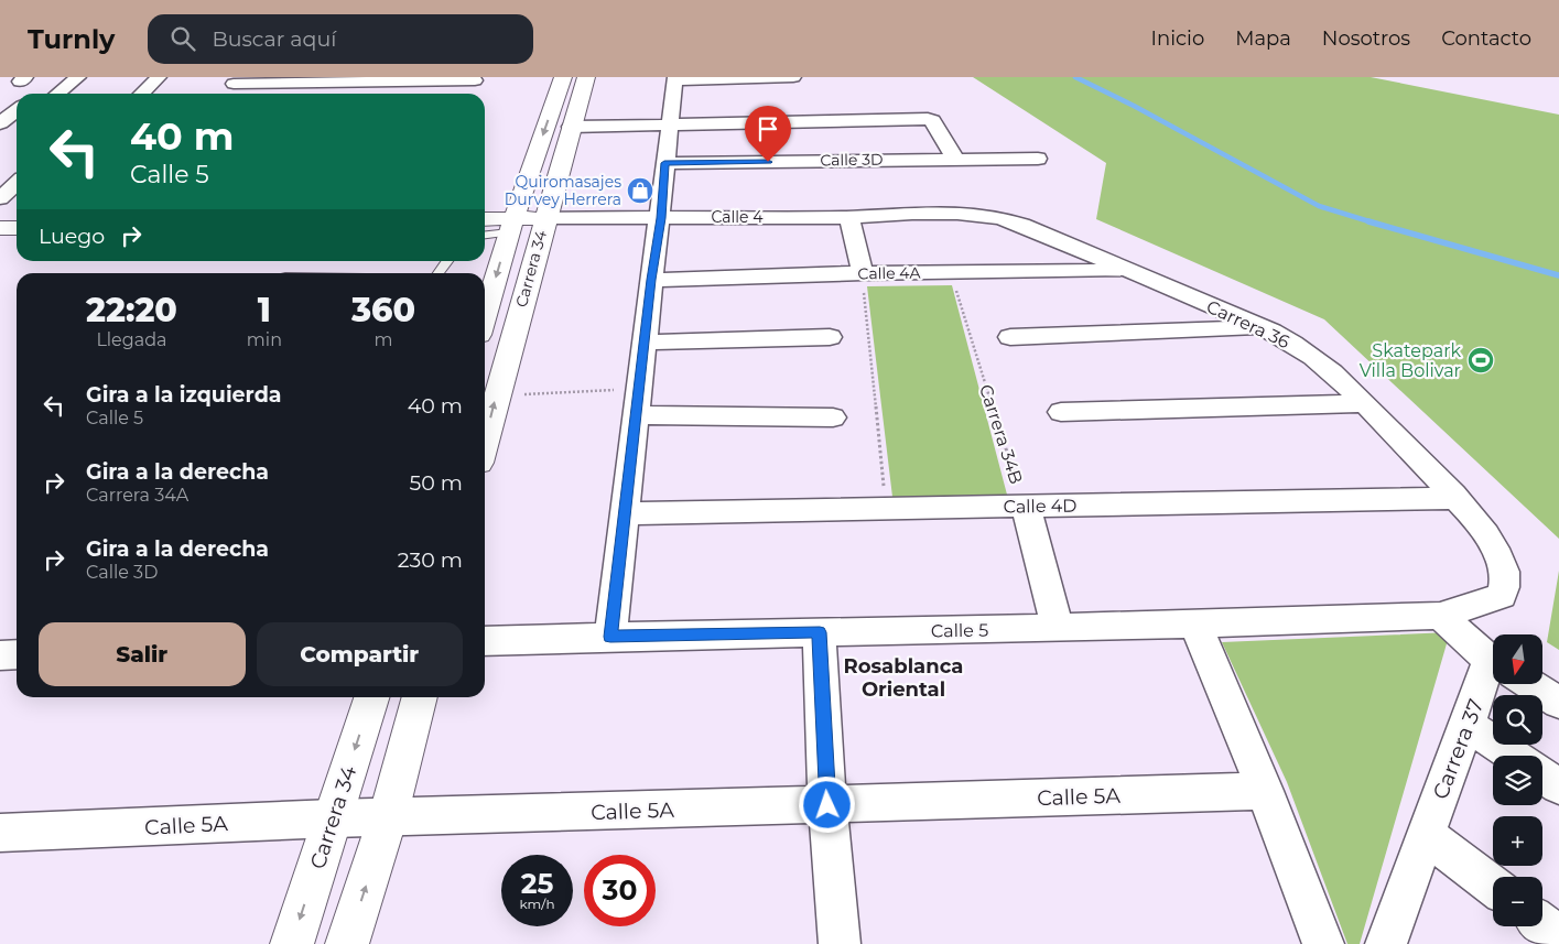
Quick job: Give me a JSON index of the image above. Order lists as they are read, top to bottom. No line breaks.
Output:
{"streets":{"street":["Calle 3D","Calle 4","Carrera 34","Calle 4A","Carrera 36","Carrera 34B","Calle 4D","Calle 5","Carrera 37","Calle 5A"]},"crossings":[["Calle 4","Carrera 34"],["Calle 4","Carrera 36"],["Carrera 34","Calle 5A"],["Calle 4A","Carrera 36"],["Calle 4A","Carrera 34B"],["Carrera 36","Calle 4D"],["Carrera 34B","Calle 4D"],["Carrera 34B","Calle 5"]],"districts":["Rosablanca Oriental"],"places":{"shop":["Quiromasajes Durvey Herrera"],"sports":["Skatepark Villa Bolivar"]},"north":"bottom","page":{"header":"Turnly","search":"Buscar aquí","nav":["Inicio","Mapa","Nosotros","Contacto"],"turn":["40 m","Calle 5"],"then":"Luego","eta":["22:20","Llegada","1","min","360","m"],"list":[{"name":"Gira a la izquierda","note":"Calle 5","value":"40 m"},{"name":"Gira a la derecha","note":"Carrera 34A","value":"50 m"},{"name":"Gira a la derecha","note":"Calle 3D","value":"230 m"}],"buttons":["Salir","Compartir"],"map_buttons":["+","−"],"speed":"25 km/h","limit":"30"}}
